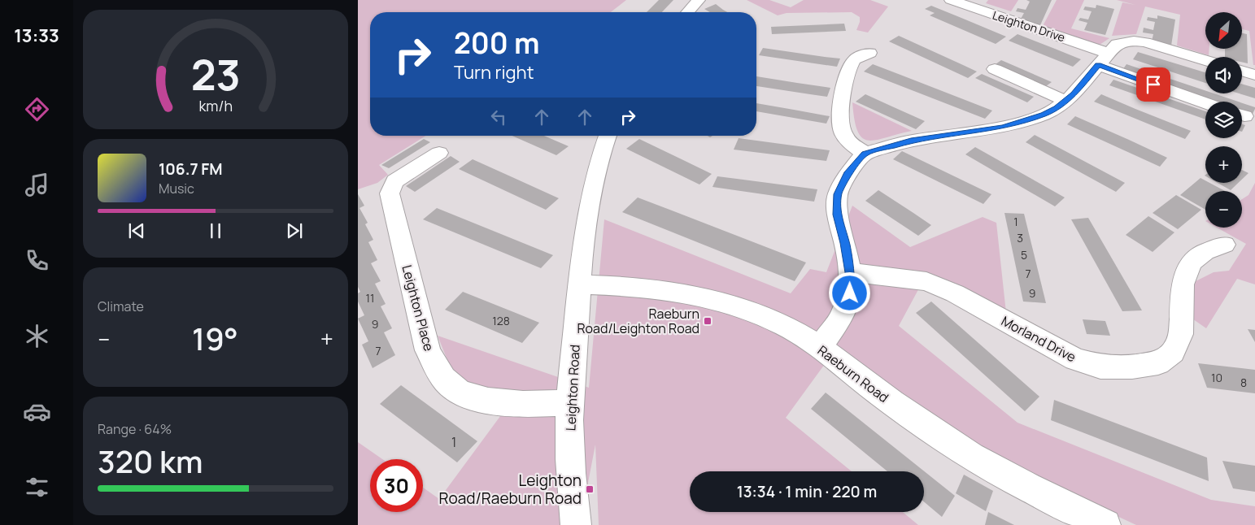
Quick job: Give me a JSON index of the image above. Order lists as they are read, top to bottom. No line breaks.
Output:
{"streets":{"street":["Leighton Drive","Leighton Place","Morland Drive","Raeburn Road","Leighton Road"]},"crossings":[["Leighton Place","Leighton Road"],["Raeburn Road","Leighton Road"]],"places":{"transit":["Raeburn Road/Leighton Road","Leighton Road/Raeburn Road"]},"house_numbers":["1","3","5","7","9","11","128","9","7","10","8","1"],"north":"bottom left","page":{"tabs":"13:33","map_buttons":["+","−"],"turn":["200 m","Turn right"],"song":["106.7 FM","Music"],"tile":["Climate",["Range · 64%","320 km"]],"heat":["−","19°","+"],"limit":"30","trip":"13:34 · 1 min · 220 m","gauge":["23","km/h"]}}
